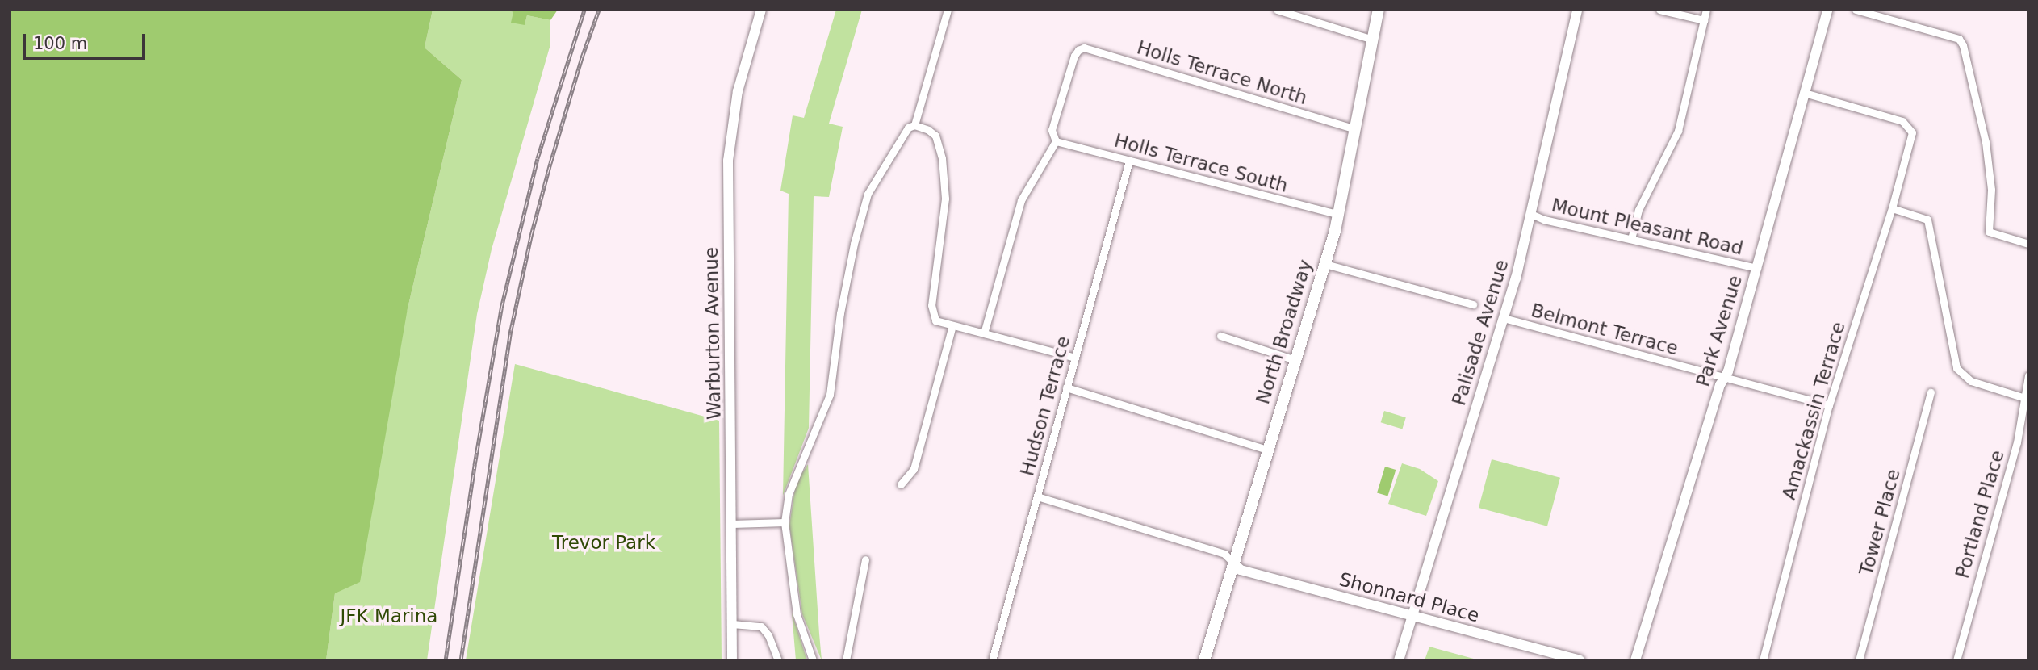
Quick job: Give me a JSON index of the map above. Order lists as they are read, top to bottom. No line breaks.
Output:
{"streets":{"main road":["North Broadway"],"street":["Holls Terrace North","Holls Terrace South","Mount Pleasant Road","Belmont Terrace","Park Avenue","Palisade Avenue","Warburton Avenue","Hudson Terrace","Amackassin Terrace","Portland Place","Tower Place","Shonnard Place"]},"crossings":[["Holls Terrace North","Holls Terrace South"],["Holls Terrace North","North Broadway"],["Holls Terrace South","North Broadway"],["Holls Terrace South","Hudson Terrace"],["Mount Pleasant Road","Park Avenue"],["Mount Pleasant Road","Palisade Avenue"],["Belmont Terrace","Park Avenue"],["Belmont Terrace","Palisade Avenue"],["Belmont Terrace","Amackassin Terrace"],["Park Avenue","Amackassin Terrace"],["North Broadway","Shonnard Place"],["Palisade Avenue","Shonnard Place"]],"parks":["Trevor Park","JFK Marina"],"scale_bar":"100 m"}
